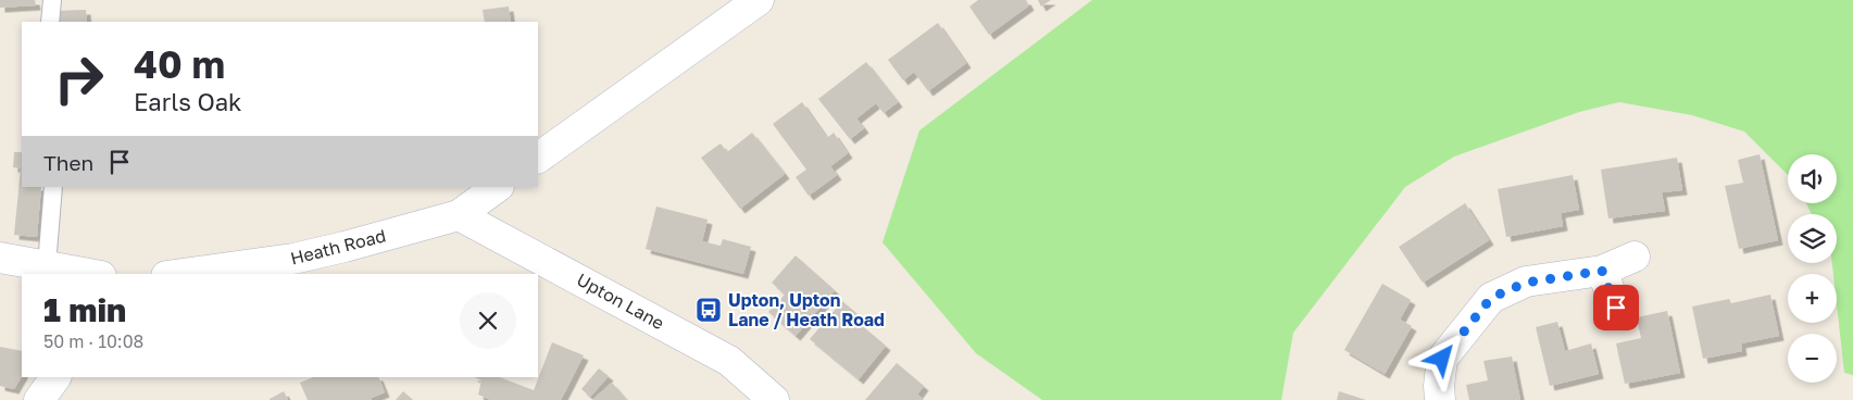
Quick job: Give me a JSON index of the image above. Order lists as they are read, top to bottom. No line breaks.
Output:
{"streets":{"street":["Heath Road","Upton Lane"]},"crossings":[["Heath Road","Upton Lane"]],"places":{"bus stop":["Upton, Upton Lane / Heath Road"]},"page":{"turn":["40 m","Earls Oak"],"then":"Then","map_buttons":["+","−"],"heading":["1 min","50 m · 10:08"]}}
